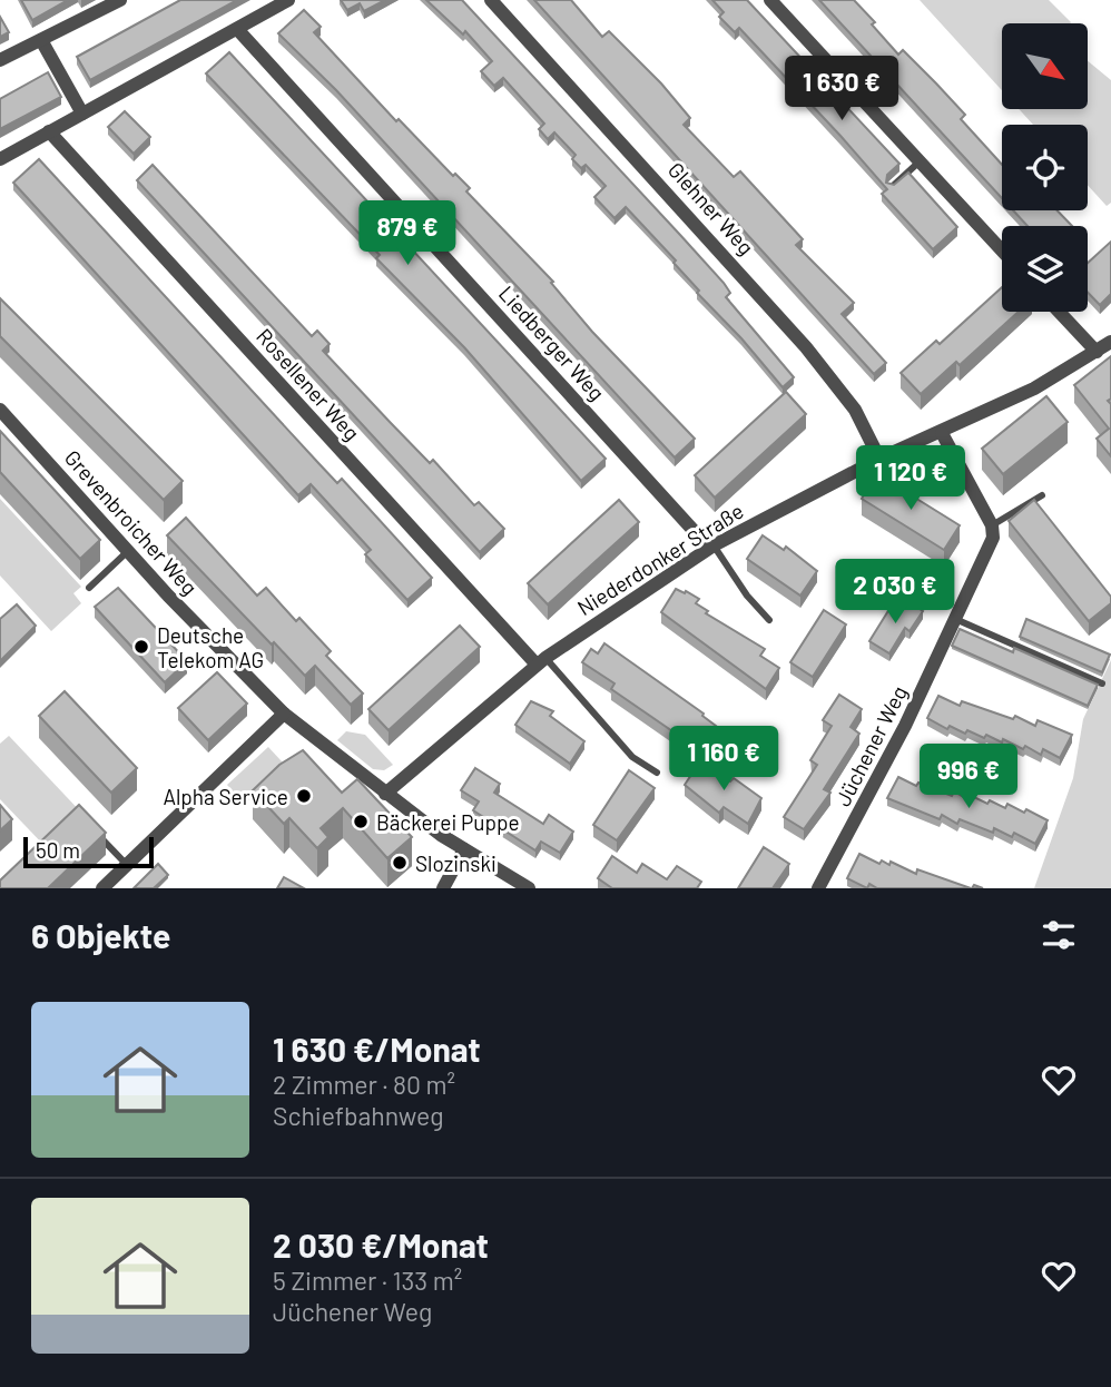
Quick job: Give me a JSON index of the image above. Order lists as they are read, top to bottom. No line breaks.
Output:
{"streets":{"street":["Glehner Weg","Liedberger Weg","Rosellener Weg","Grevenbroicher Weg","Niederdonker Straße","Jüchener Weg"]},"crossings":[["Glehner Weg","Niederdonker Straße"],["Liedberger Weg","Niederdonker Straße"],["Rosellener Weg","Niederdonker Straße"],["Grevenbroicher Weg","Niederdonker Straße"]],"places":["Deutsche Telekom AG","Alpha Service","Bäckerei Puppe","Slozinski"],"scale_bar":"50 m","north":"bottom right","page":{"price":["1 630 €","879 €","1 120 €","2 030 €","1 160 €","996 €"],"scale":"50 m","heading":"6 Objekte","list":[{"name":"1 630 €/Monat","note":"2 Zimmer · 80 m² · Schiefbahnweg"},{"name":"2 030 €/Monat","note":"5 Zimmer · 133 m² · Jüchener Weg"}]}}
